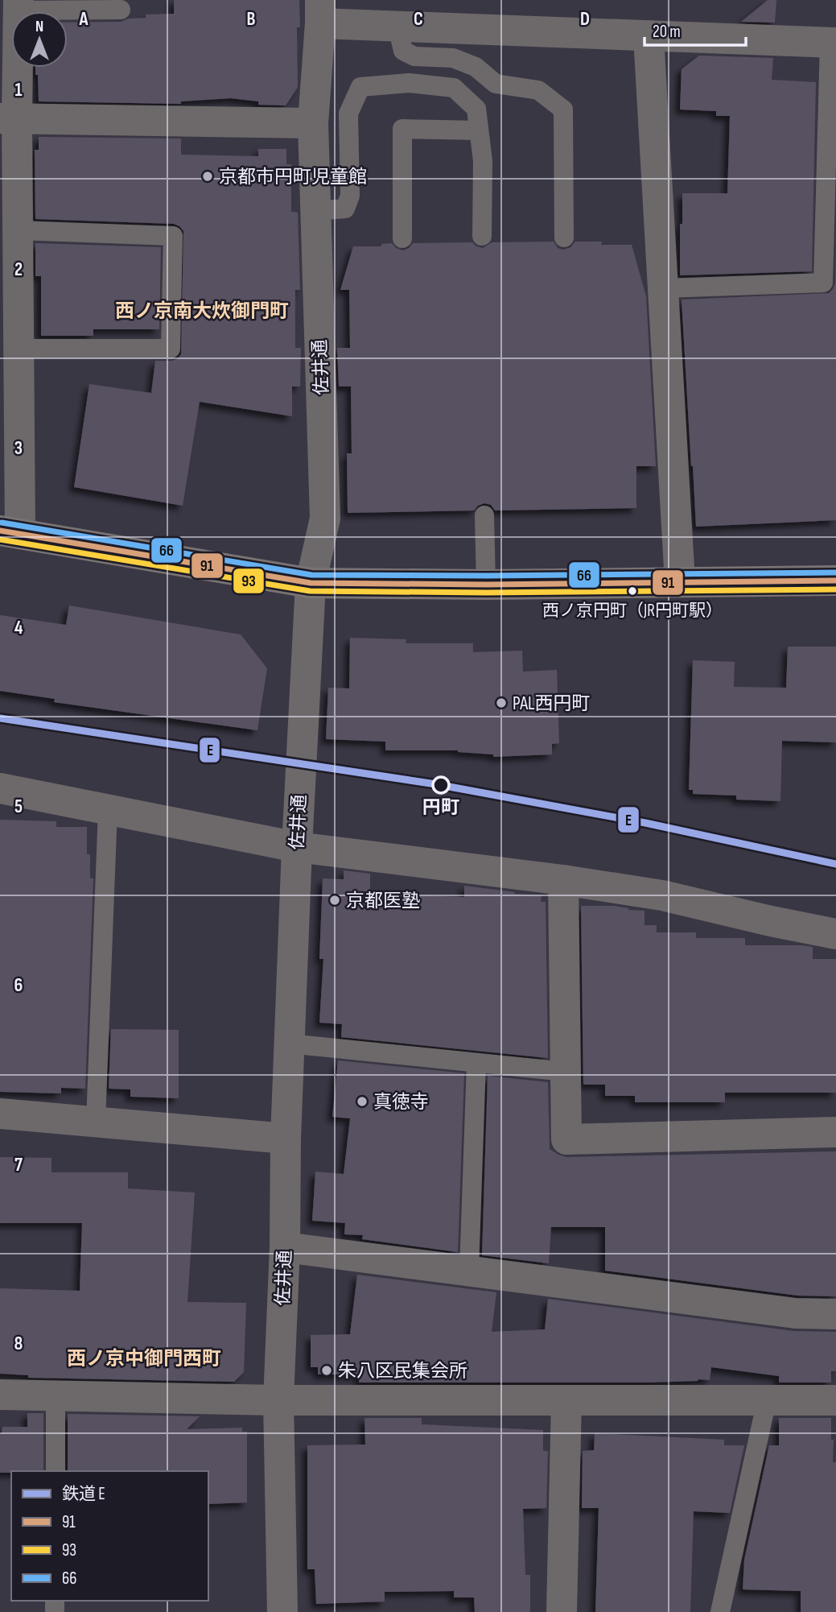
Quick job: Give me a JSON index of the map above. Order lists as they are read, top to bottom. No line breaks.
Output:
{"streets":{"street":["佐井通"]},"districts":["西ノ京南大炊御門町","西ノ京中御門西町"],"places":["京都市円町児童館","西ノ京円町（JR円町駅）","PAL西円町","円町","京都医塾","真徳寺","朱八区民集会所"],"lines":["transit line 66","transit line 91","transit line 93","rail line E"],"legend":["鉄道 E","91","93","66"],"scale_bar":"20 m","north":"top","grid":{"columns":["A","B","C","D"],"rows":["1","2","3","4","5","6","7","8"]}}
